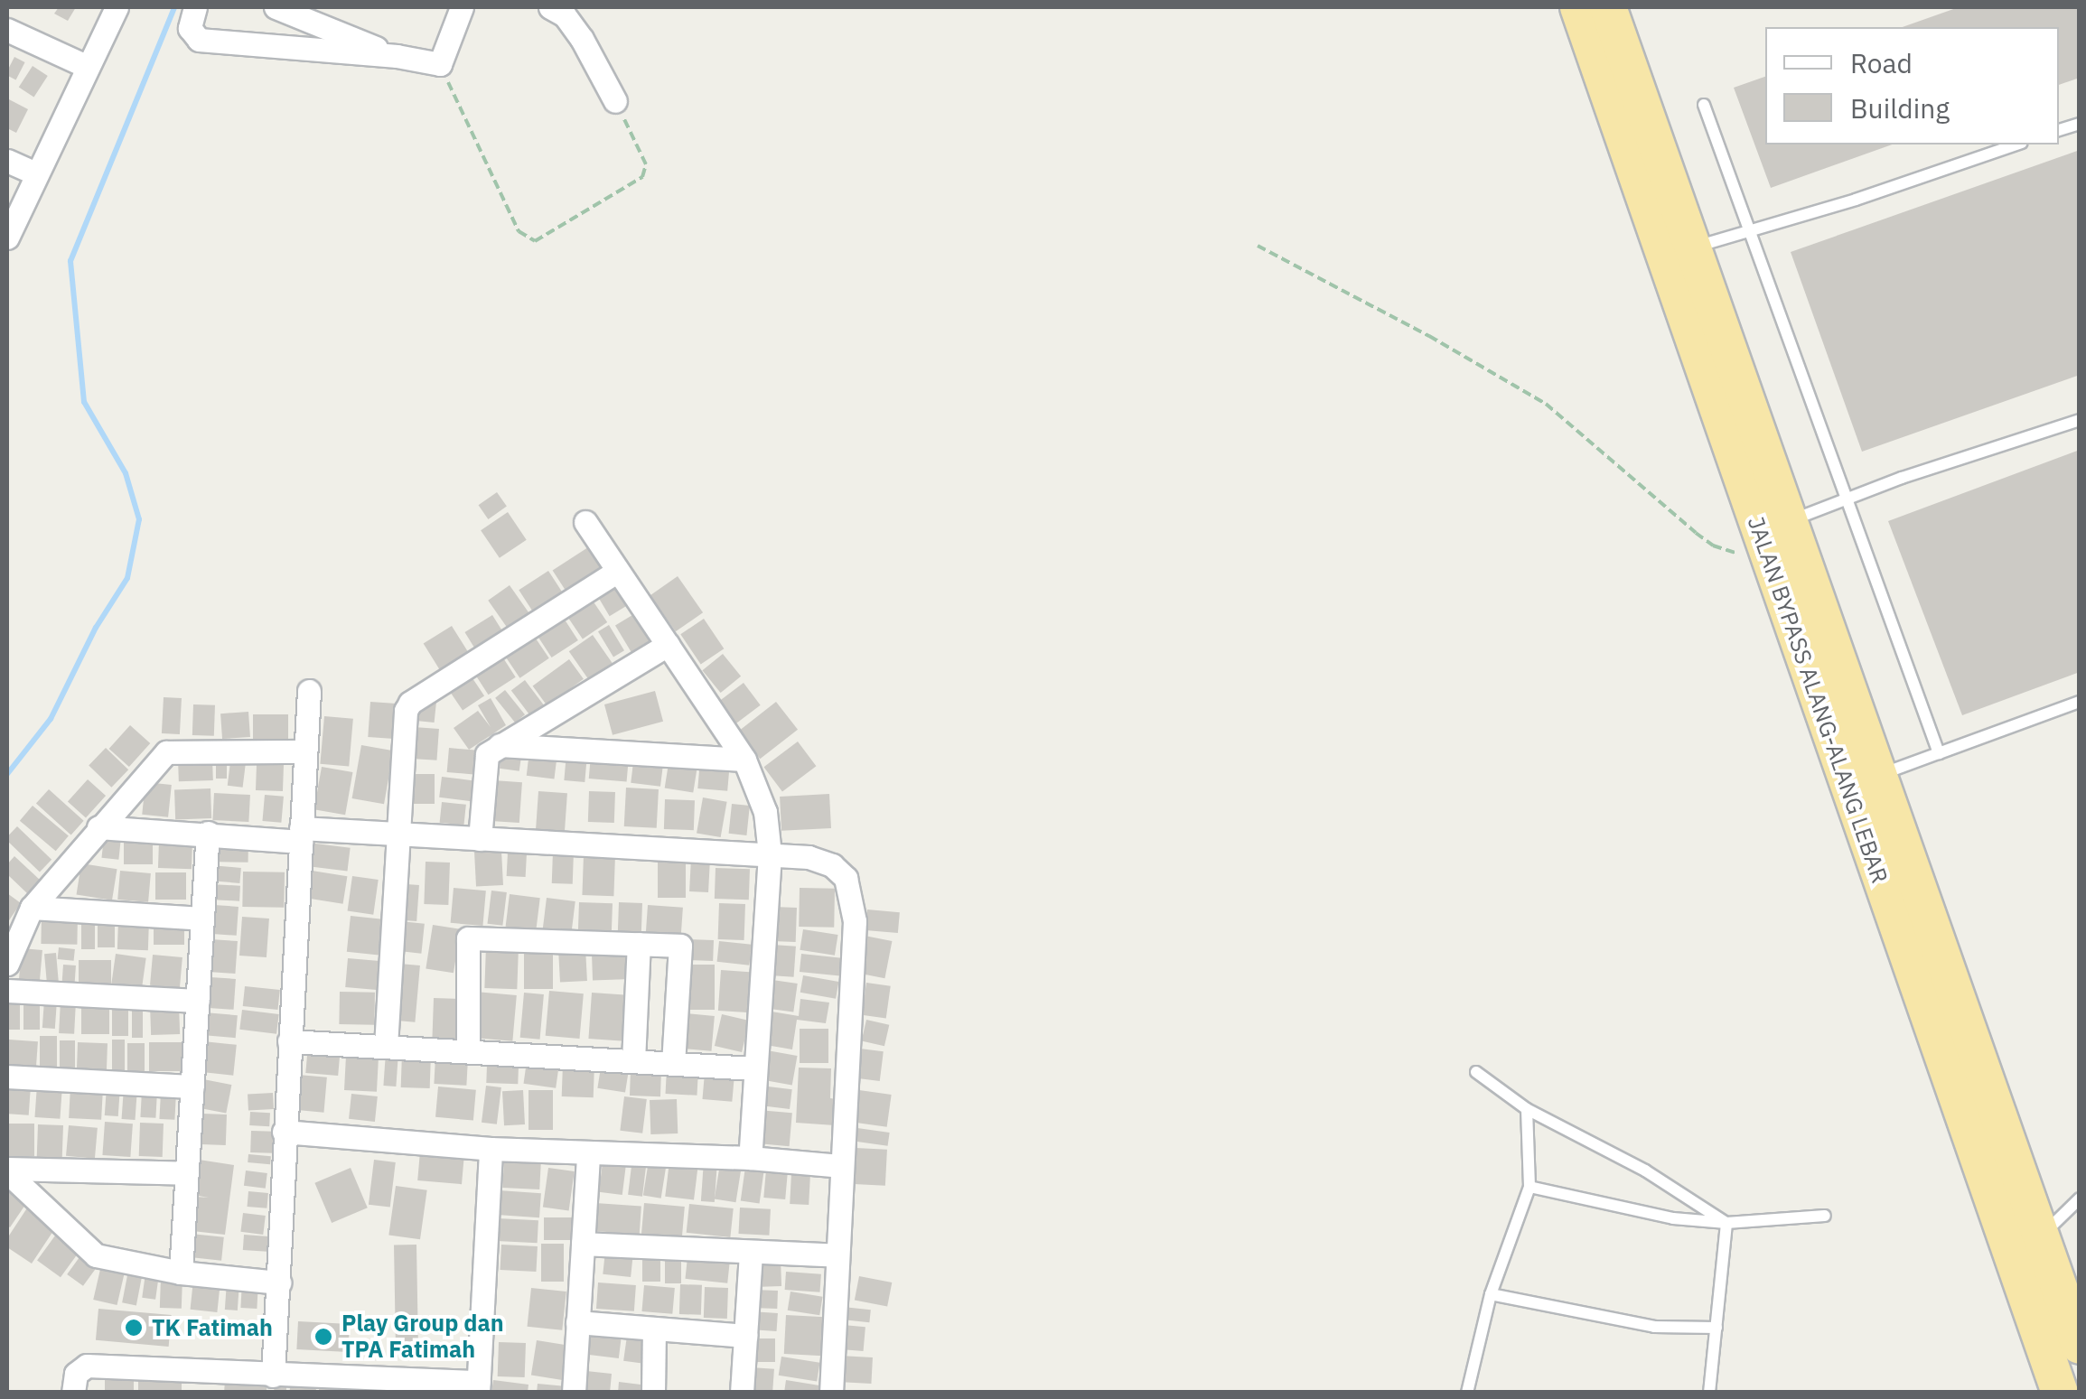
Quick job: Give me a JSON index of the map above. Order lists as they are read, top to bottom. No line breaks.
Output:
{"streets":{"highway":["JALAN BYPASS ALANG-ALANG LEBAR"]},"places":["TK Fatimah","Play Group dan TPA Fatimah"],"legend":["Road","Building"]}
